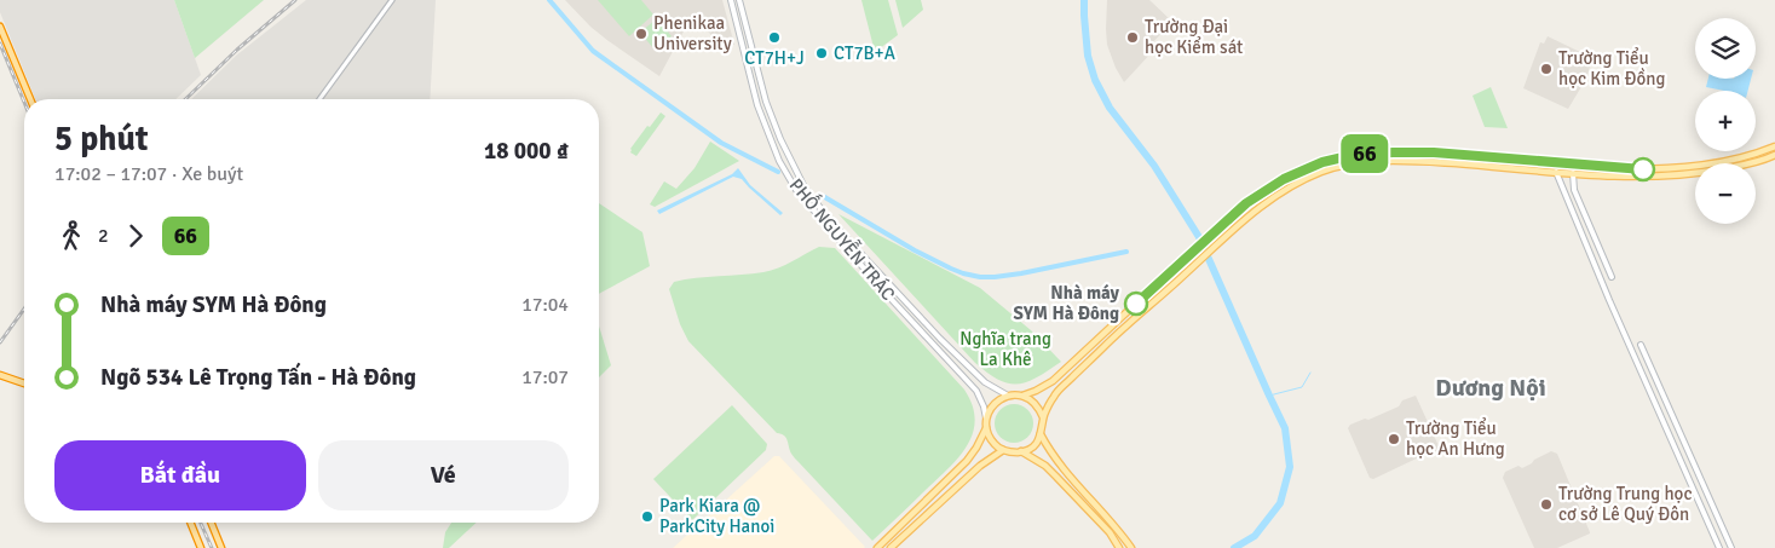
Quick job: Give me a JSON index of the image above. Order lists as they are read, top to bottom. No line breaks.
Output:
{"streets":{"main road":["PHỐ NGUYỄN TRÁC"]},"districts":["Dương Nội"],"parks":["Nghĩa trang La Khê"],"places":["Phenikaa University","CT7H+J","Trường Đại học Kiểm sát","CT7B+A","Trường Tiểu học Kim Đồng","Nhà máy SYM Hà Đông","Trường Tiểu học An Hưng","Trường Trung học cơ sở Lê Quý Đôn","Park Kiara @ ParkCity Hanoi"],"lines":["bus line 66"],"page":{"on_map":"66","map_buttons":["+","−"],"heading":["5 phút","17:02 – 17:07 · Xe buýt","18 000 ₫"],"legs":["2","66"],"list":[{"name":"Nhà máy SYM Hà Đông","value":"17:04"},{"name":"Ngõ 534 Lê Trọng Tấn - Hà Đông","value":"17:07"}],"buttons":["Bắt đầu","Vé"]}}
